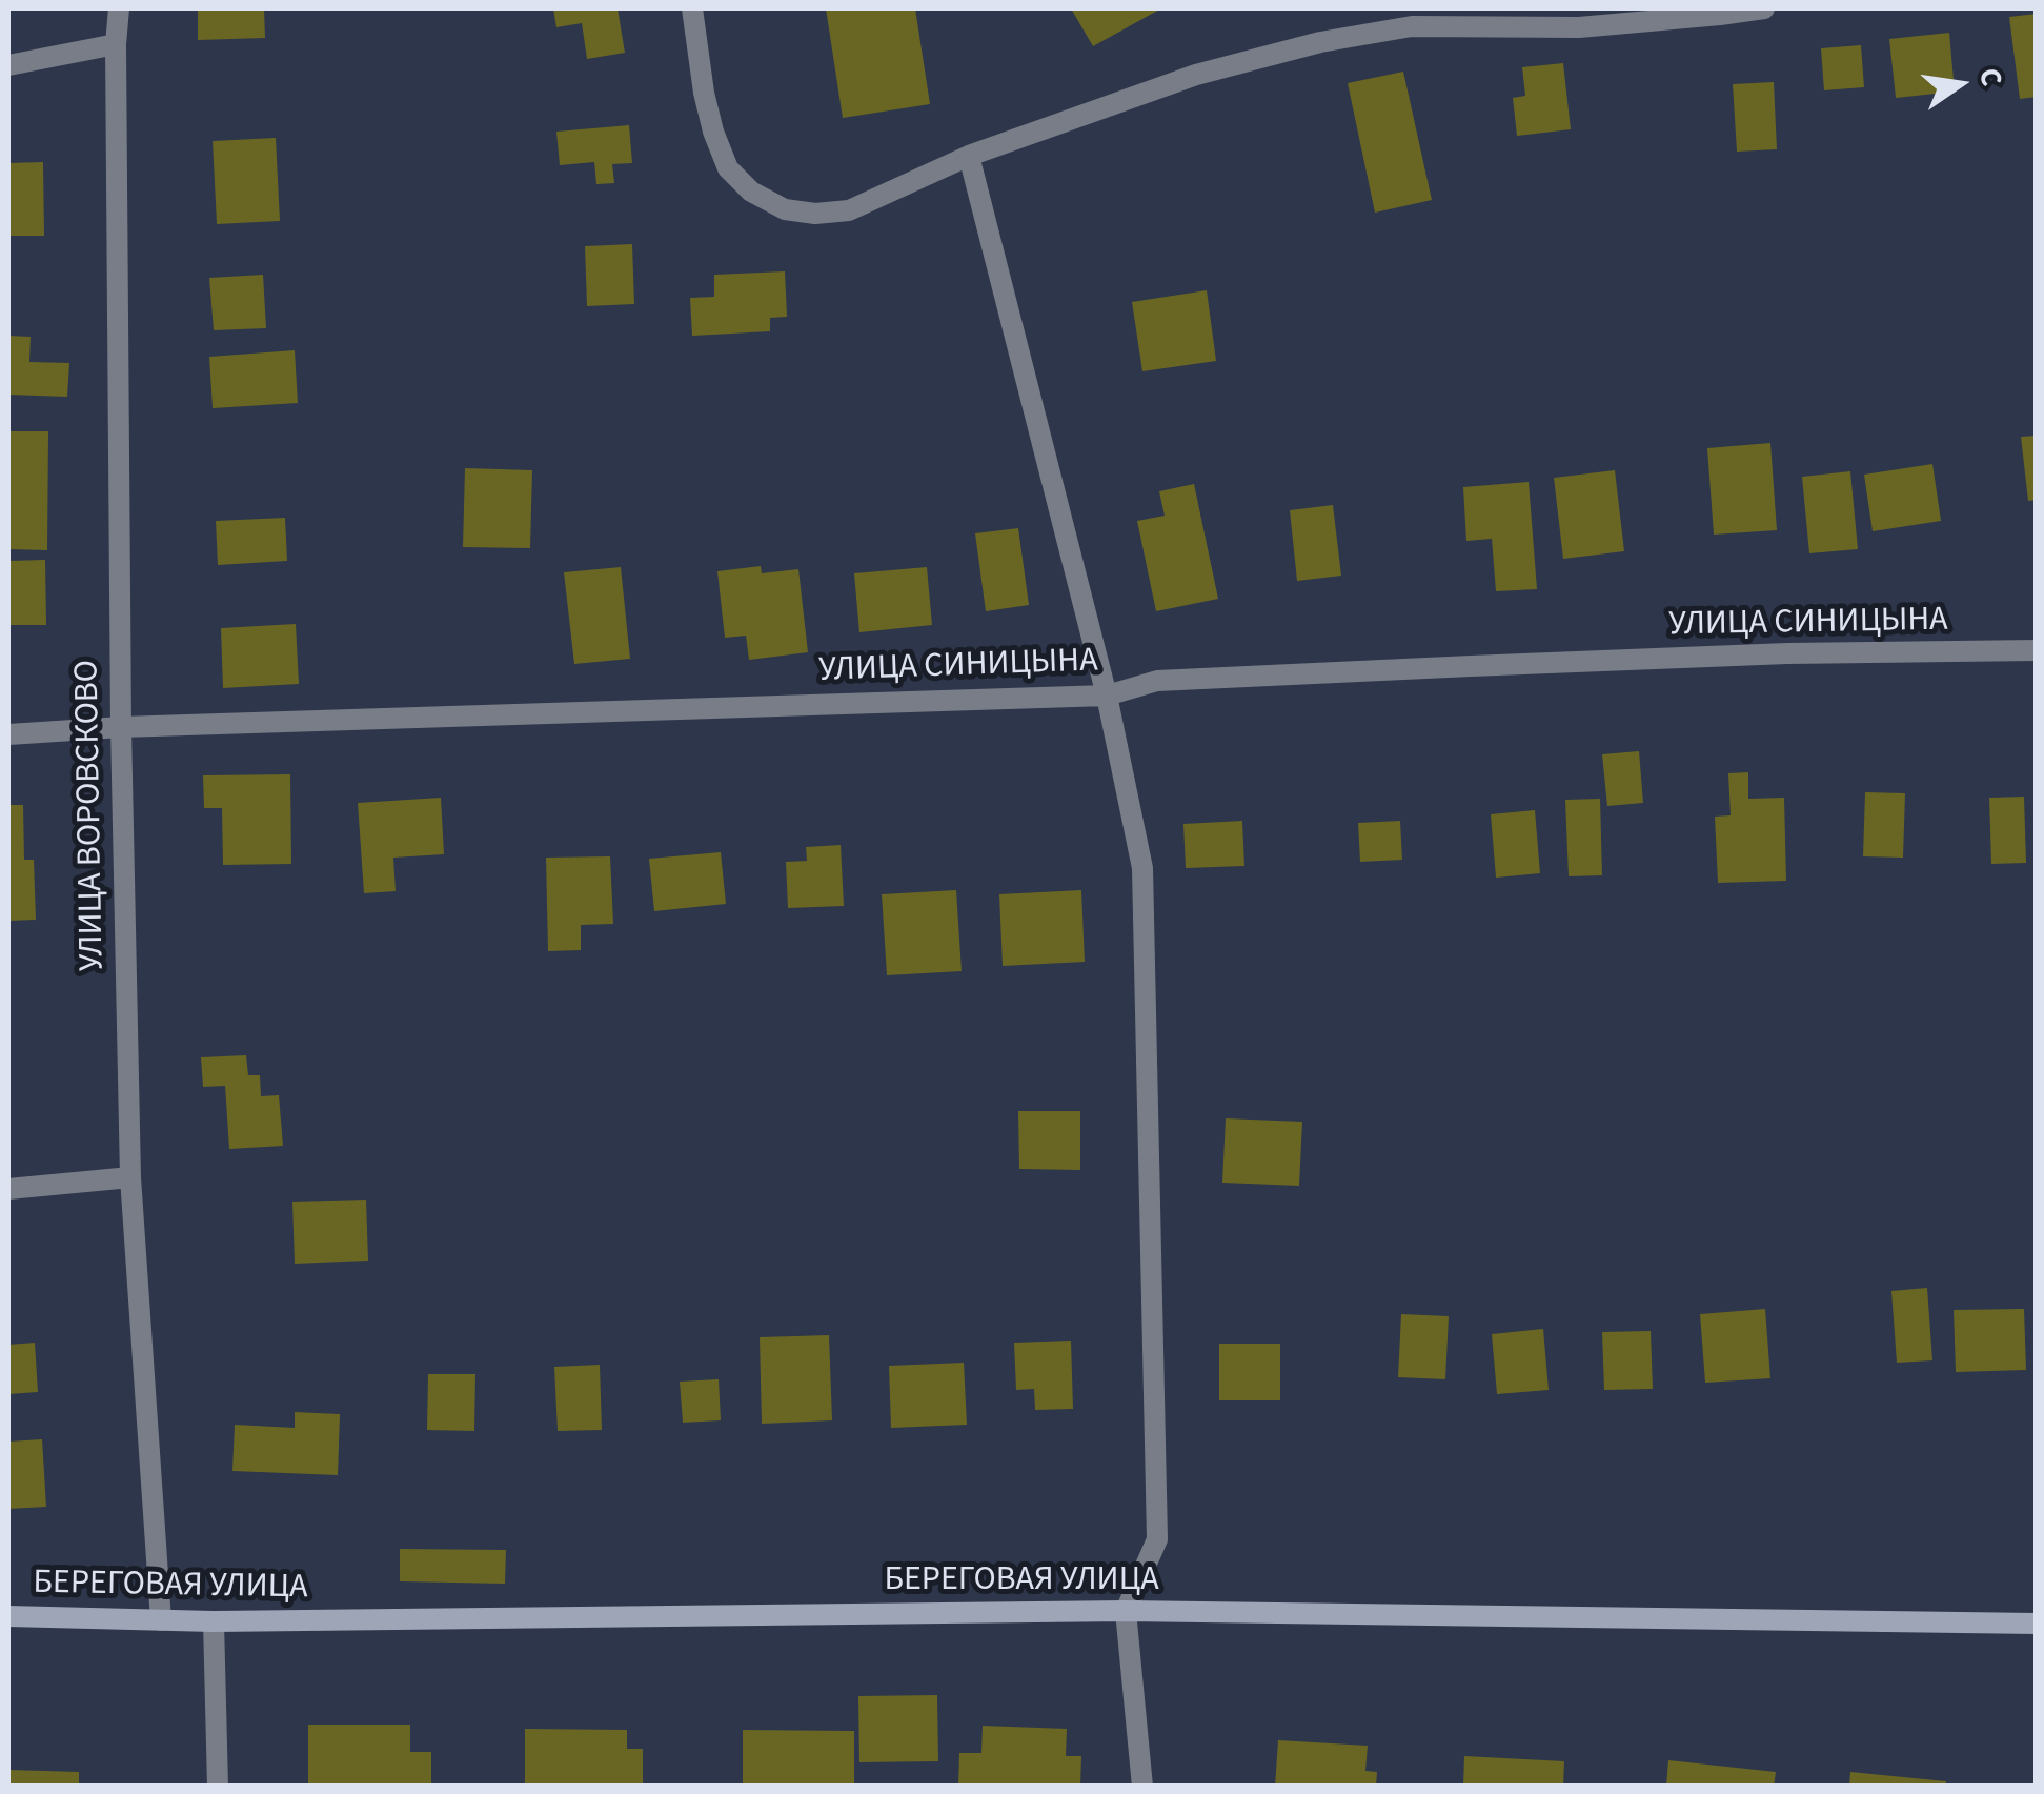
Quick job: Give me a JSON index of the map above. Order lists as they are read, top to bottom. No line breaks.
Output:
{"streets":{"main road":["БЕРЕГОВАЯ УЛИЦА"],"street":["УЛИЦА СИНИЦЫНА","УЛИЦА ВОРОВСКОВО"]},"crossings":[["УЛИЦА СИНИЦЫНА","УЛИЦА ВОРОВСКОВО"],["УЛИЦА ВОРОВСКОВО","БЕРЕГОВАЯ УЛИЦА"]],"north":"right"}
